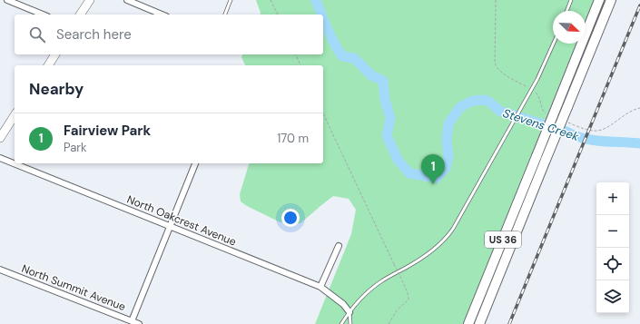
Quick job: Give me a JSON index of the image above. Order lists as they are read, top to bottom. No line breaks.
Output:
{"streets":{"main road":["US 36"],"street":["North Oakcrest Avenue","North Summit Avenue"]},"water":["Stevens Creek"],"north":"bottom right","page":{"search":"Search here","heading":"Nearby","list":[{"mark":"1","name":"Fairview Park","note":"Park","value":"170 m"}],"pins":"1","map_buttons":["+","−"]}}
